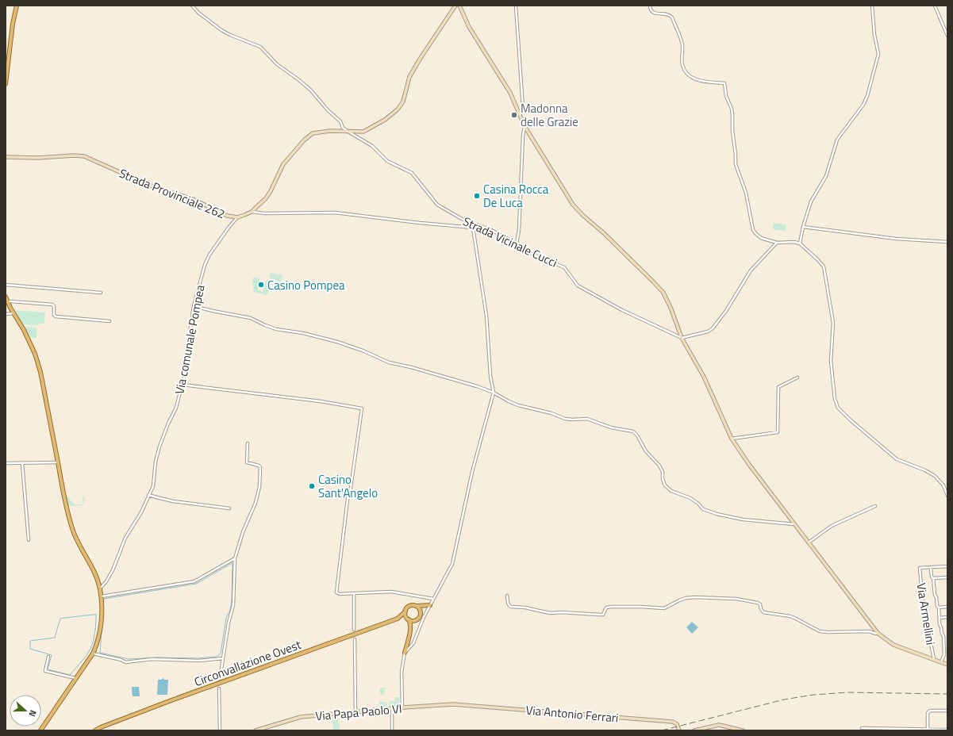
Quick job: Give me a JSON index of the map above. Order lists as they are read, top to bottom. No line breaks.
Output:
{"streets":{"main road":["Circonvallazione Ovest"],"street":["Strada Provinciale 262","Strada Vicinale Cucci","Via comunale Pompea","Via Armellini","Via Papa Paolo VI","Via Antonio Ferrari"]},"crossings":[["Strada Provinciale 262","Strada Vicinale Cucci"],["Strada Provinciale 262","Via comunale Pompea"],["Via Papa Paolo VI","Via Antonio Ferrari"]],"places":["Madonna delle Grazie","Casina Rocca De Luca","Casino Pompea","Casino Sant'Angelo"],"north":"right"}
